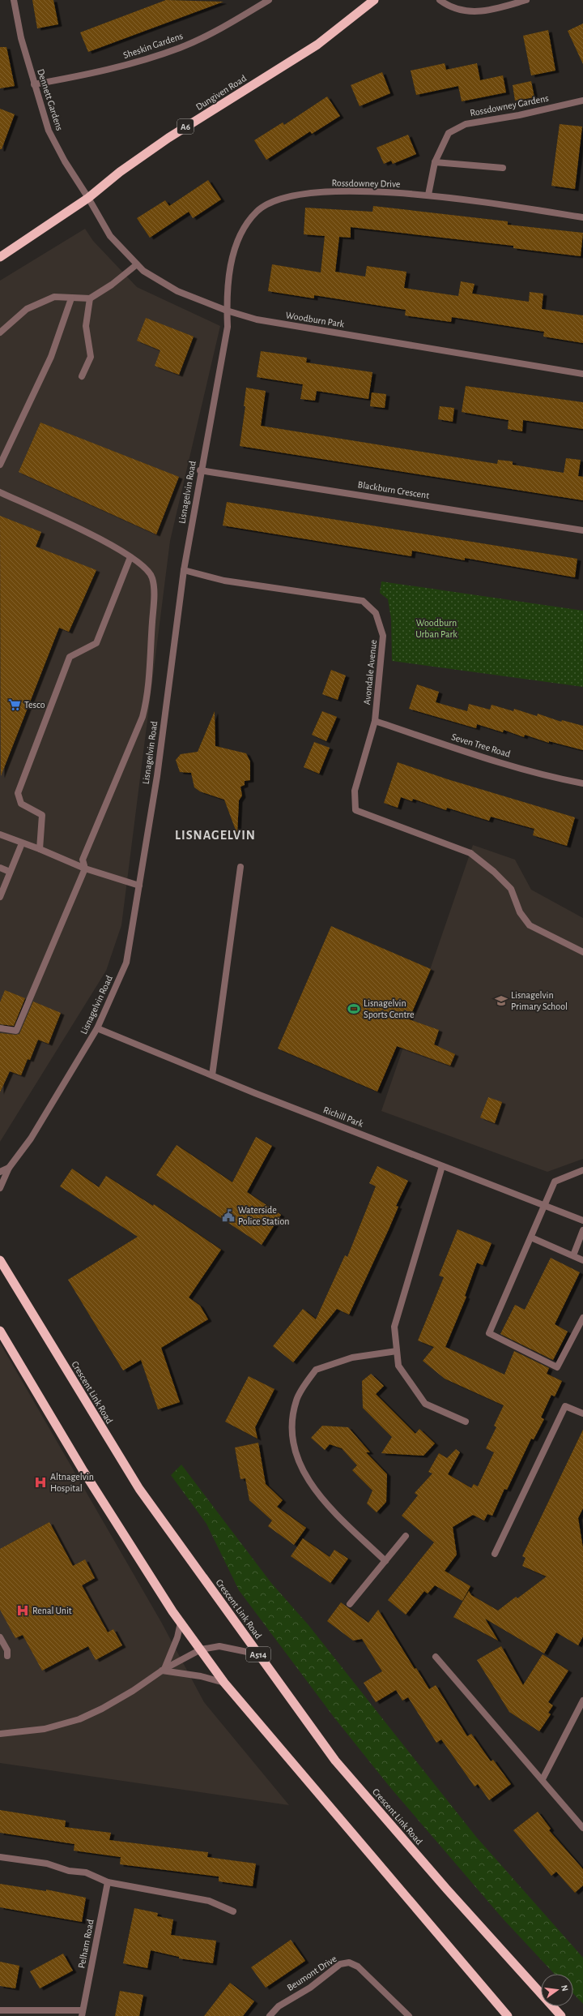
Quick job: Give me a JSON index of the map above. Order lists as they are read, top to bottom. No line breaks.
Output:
{"streets":{"highway":["Dungiven Road","A6","Crescent Link Road","A514"],"street":["Sheskin Gardens","Dennett Gardens","Rossdowney Gardens","Rossdowney Drive","Woodburn Park","Blackburn Crescent","Lisnagelvin Road","Avondale Avenue","Seven Tree Road","Richill Park","Pelham Road","Beumont Drive"]},"crossings":[["Sheskin Gardens","Dennett Gardens"],["Dungiven Road","Dennett Gardens"],["Dungiven Road","Woodburn Park"],["Dennett Gardens","Woodburn Park"],["Rossdowney Gardens","Rossdowney Drive"],["Rossdowney Drive","Woodburn Park"],["Rossdowney Drive","Lisnagelvin Road"],["Woodburn Park","Lisnagelvin Road"],["Blackburn Crescent","Lisnagelvin Road"],["Lisnagelvin Road","Avondale Avenue"],["Lisnagelvin Road","Richill Park"],["Avondale Avenue","Seven Tree Road"]],"districts":["LISNAGELVIN"],"parks":["Woodburn Urban Park"],"places":{"supermarket":["Tesco"],"school or university":["Lisnagelvin Primary School"],"sports":["Lisnagelvin Sports Centre"],"public building":["Waterside Police Station"],"hospital":["Altnagelvin Hospital","Renal Unit"]},"north":"right"}
